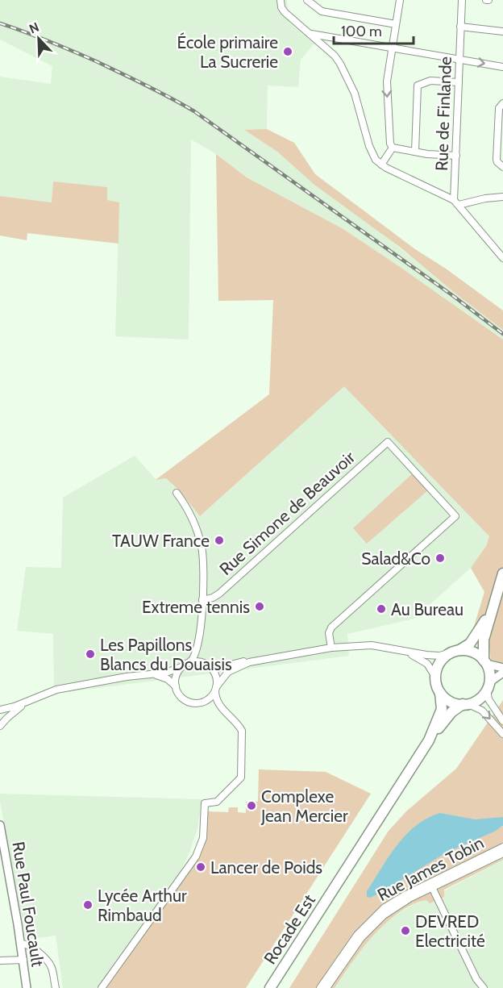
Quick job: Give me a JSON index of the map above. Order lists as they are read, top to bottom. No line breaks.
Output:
{"streets":{"main road":["Rocade Est"],"street":["Rue de Finlande","Rue Simone de Beauvoir","Rue James Tobin","Rue Paul Foucault"]},"places":["École primaire La Sucrerie","TAUW France","Salad&Co","Extreme tennis","Au Bureau","Les Papillons Blancs du Douaisis","Complexe Jean Mercier","Lancer de Poids","Lycée Arthur Rimbaud","DEVRED Electricité"],"scale_bar":"100 m","north":"top left"}
